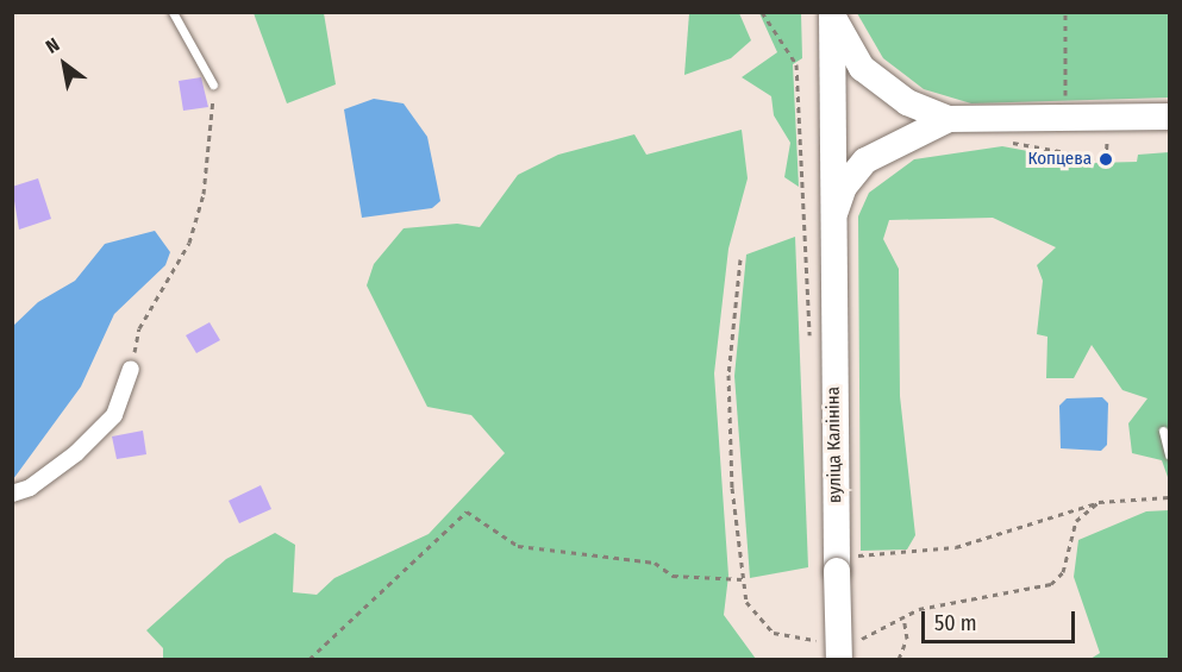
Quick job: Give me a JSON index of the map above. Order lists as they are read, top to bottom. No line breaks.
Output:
{"streets":{"main road":["вуліца Калініна"]},"places":["Копцева"],"scale_bar":"50 m","north":"top left"}
